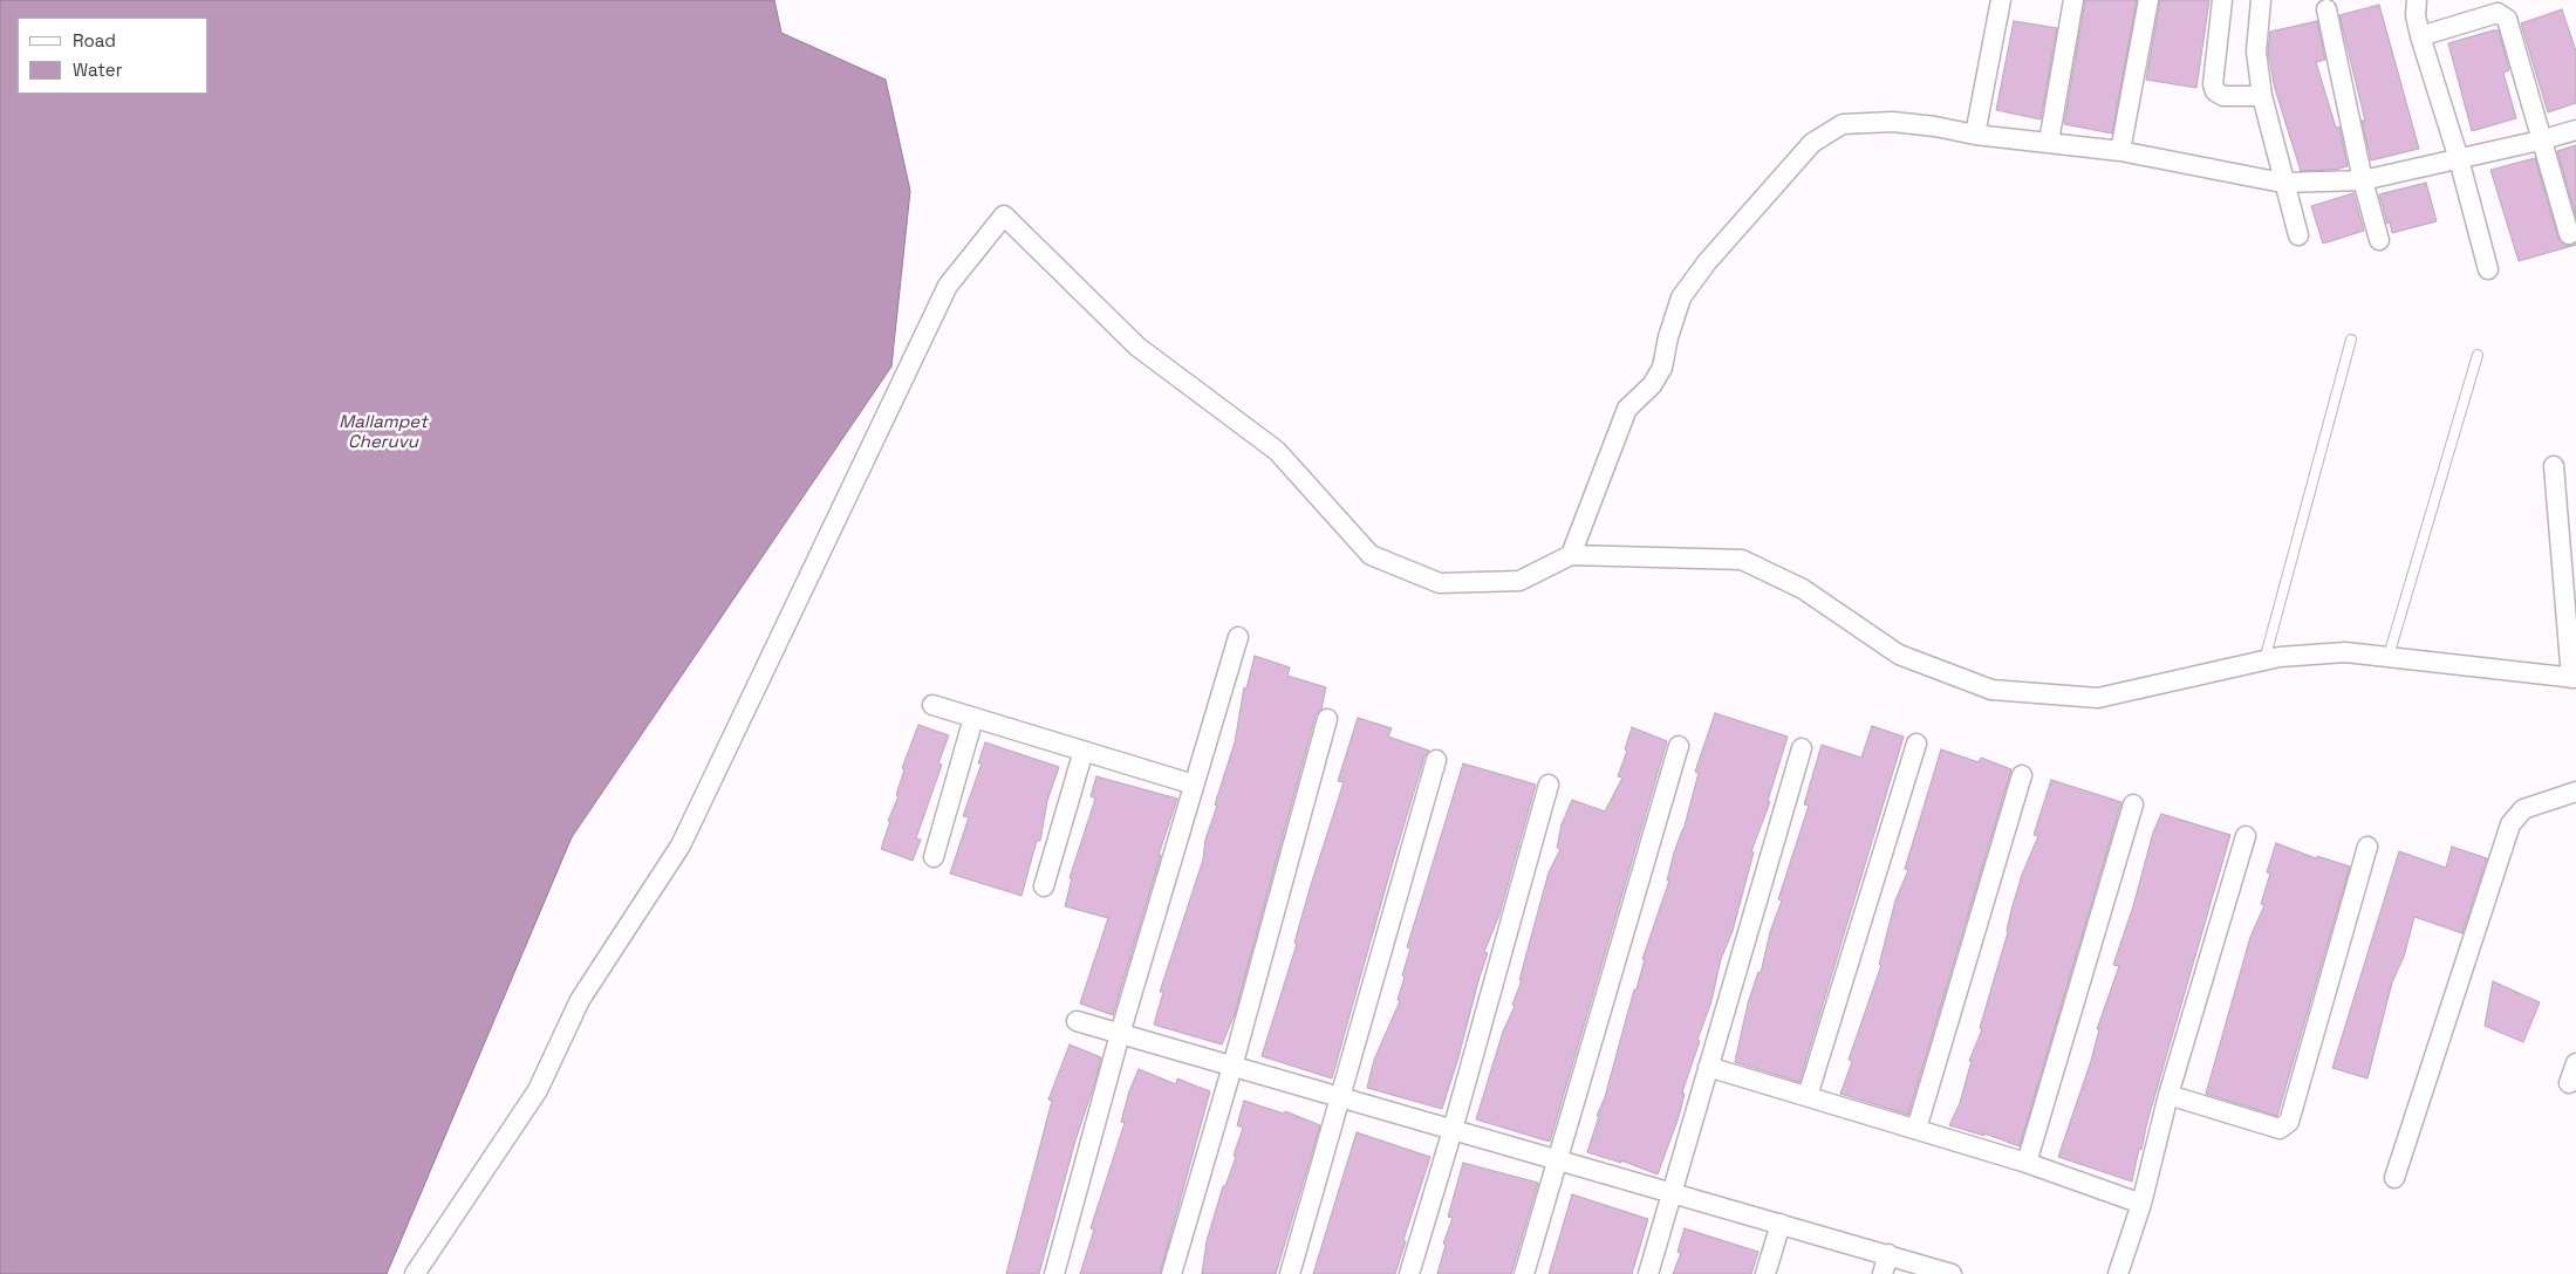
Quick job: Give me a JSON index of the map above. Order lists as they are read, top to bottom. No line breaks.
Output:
{"water":["Mallampet Cheruvu"],"legend":["Road","Water"]}
